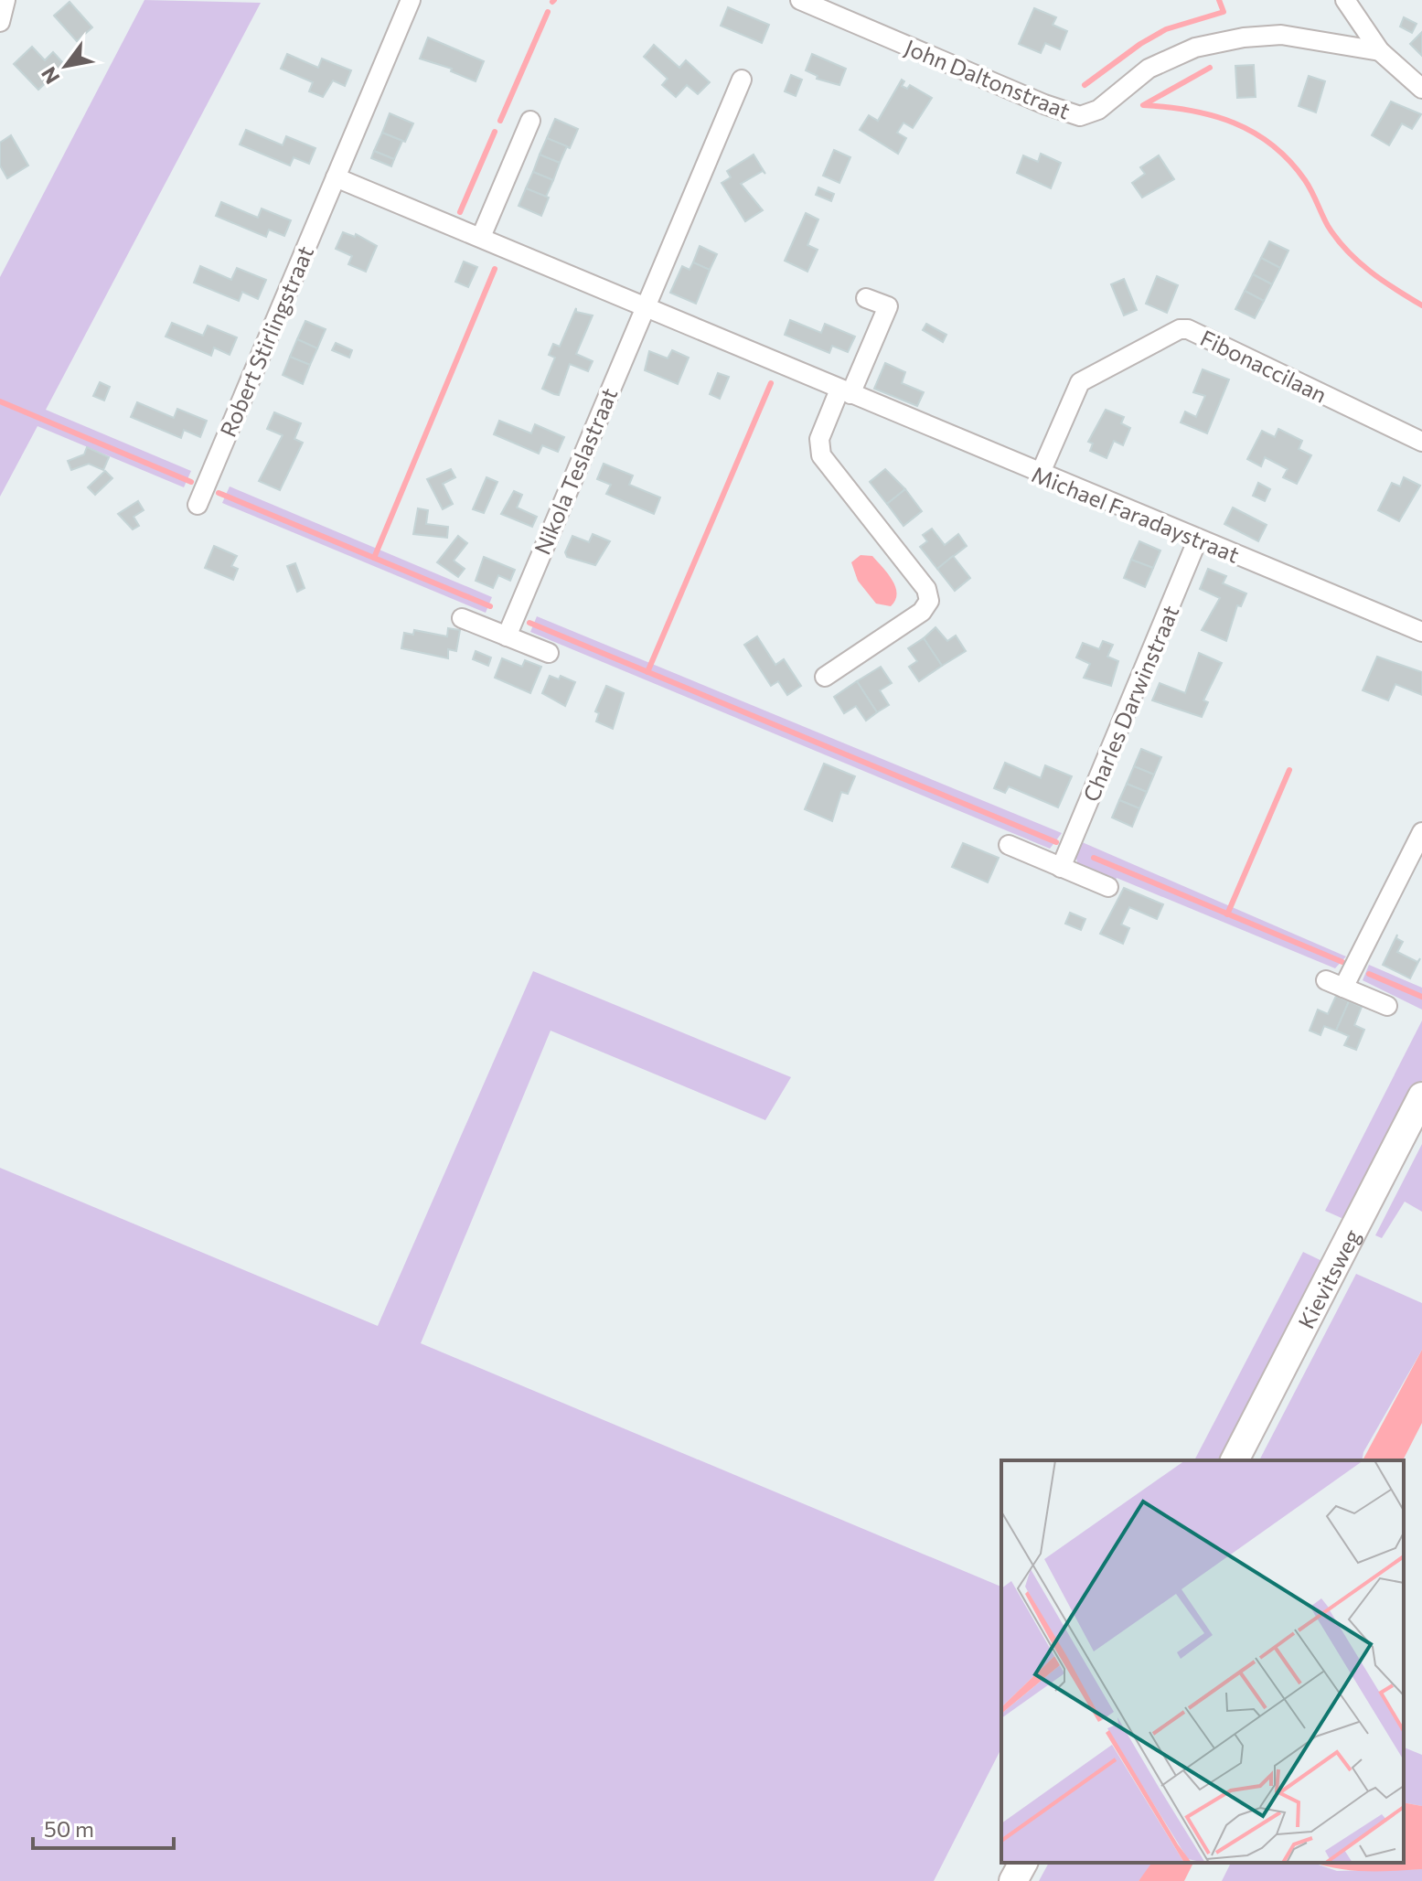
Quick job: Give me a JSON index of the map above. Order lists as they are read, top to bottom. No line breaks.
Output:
{"streets":{"street":["John Daltonstraat","Robert Stirlingstraat","Fibonaccilaan","Nikola Teslastraat","Michael Faradaystraat","Charles Darwinstraat","Kievitsweg"]},"crossings":[["Robert Stirlingstraat","Michael Faradaystraat"],["Fibonaccilaan","Michael Faradaystraat"],["Nikola Teslastraat","Michael Faradaystraat"],["Michael Faradaystraat","Charles Darwinstraat"]],"scale_bar":"50 m","north":"bottom left"}
